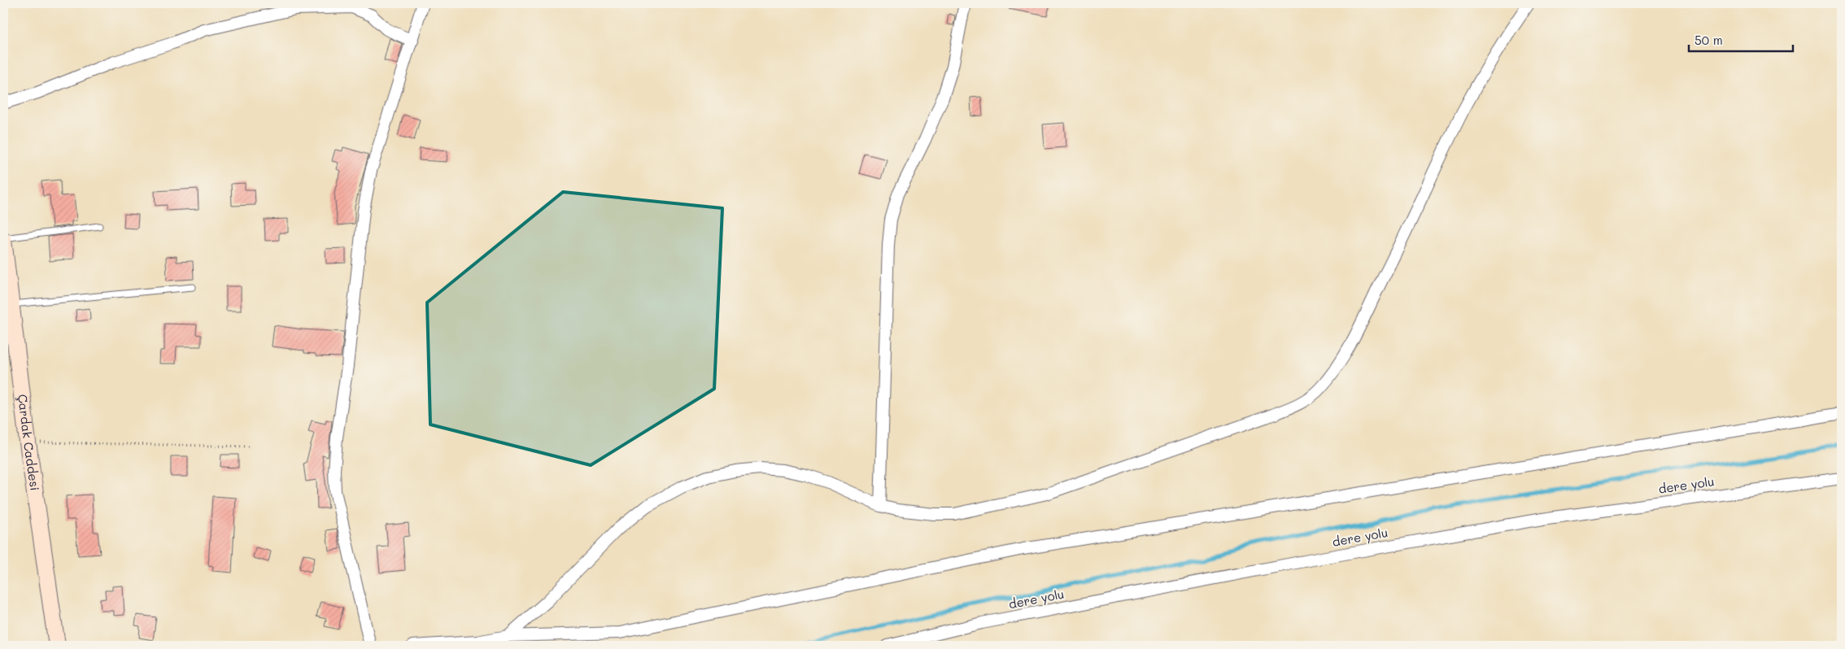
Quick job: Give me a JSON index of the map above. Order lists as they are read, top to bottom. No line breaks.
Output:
{"streets":{"main road":["Çardak Caddesi"],"street":["dere yolu"]},"scale_bar":"50 m"}
